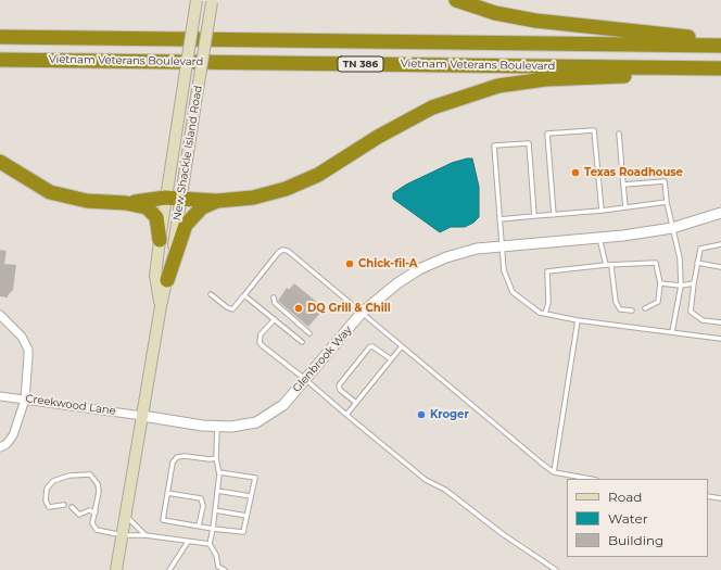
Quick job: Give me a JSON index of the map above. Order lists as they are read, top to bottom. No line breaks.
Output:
{"streets":{"highway":["Vietnam Veterans Boulevard","TN 386"],"main road":["New Shackle Island Road"],"street":["Glenbrook Way","Creekwood Lane"]},"crossings":[["New Shackle Island Road","Glenbrook Way"],["New Shackle Island Road","Creekwood Lane"],["Glenbrook Way","Creekwood Lane"]],"places":["Texas Roadhouse","Chick-fil-A","DQ Grill & Chill","Kroger"],"legend":["Road","Water","Building"]}
